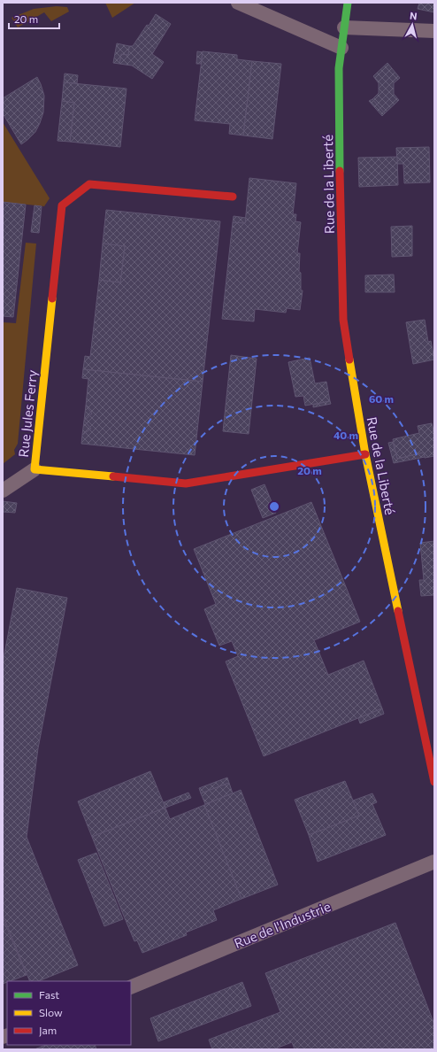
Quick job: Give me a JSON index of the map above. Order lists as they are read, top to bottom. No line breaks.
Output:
{"streets":{"street":["Rue de la Liberté","Rue Jules Ferry","Rue de l'Industrie"]},"crossings":[["Rue de la Liberté","Rue Jules Ferry"]],"legend":["Fast","Slow","Jam"],"scale_bar":"20 m","north":"top","rings":["60 m","40 m","20 m"]}
